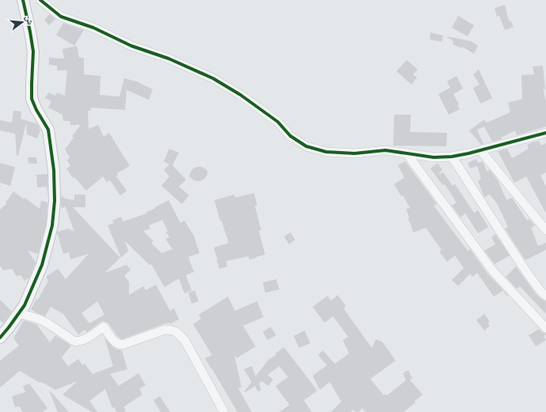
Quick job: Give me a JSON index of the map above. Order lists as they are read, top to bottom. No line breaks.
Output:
{"north":"right"}
